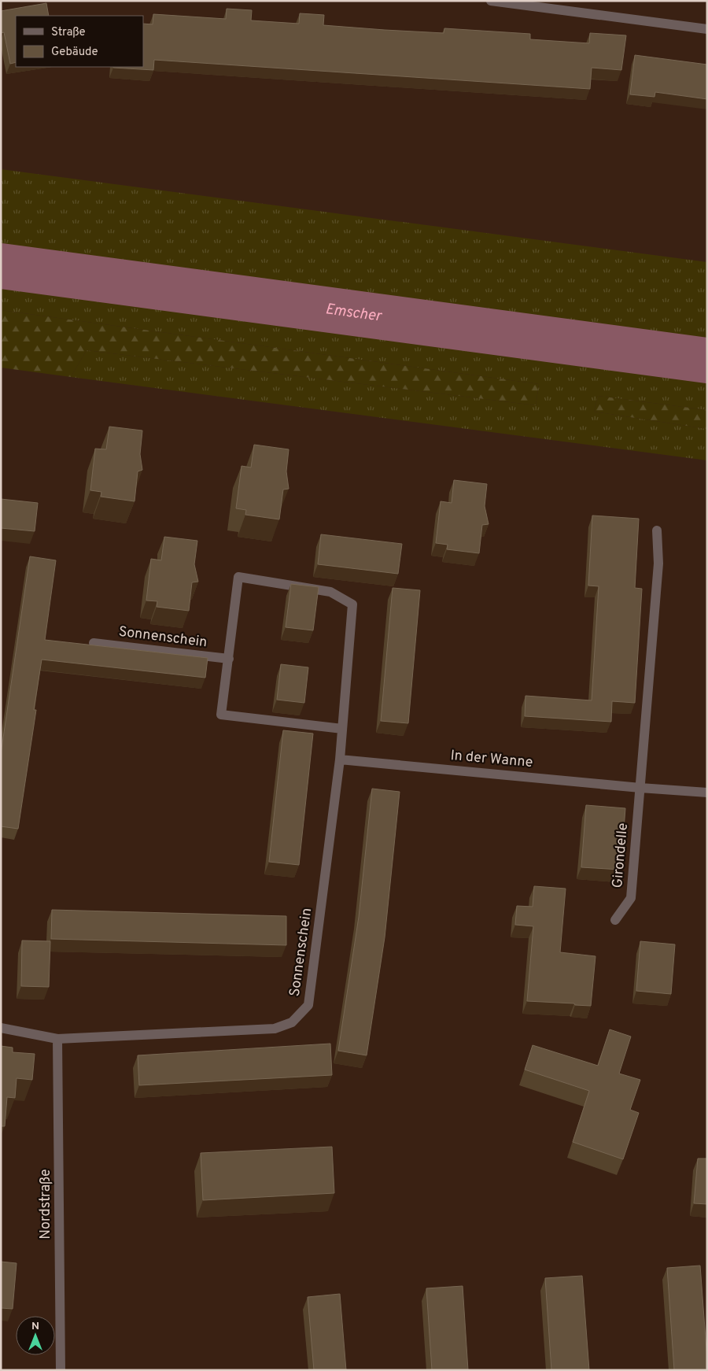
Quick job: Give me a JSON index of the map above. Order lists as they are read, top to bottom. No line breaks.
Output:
{"streets":{"street":["Sonnenschein","In der Wanne","Girondelle","Nordstraße"]},"crossings":[["Sonnenschein","In der Wanne"],["Sonnenschein","Nordstraße"],["In der Wanne","Girondelle"]],"water":["Emscher"],"legend":["Straße","Gebäude"],"north":"top"}
